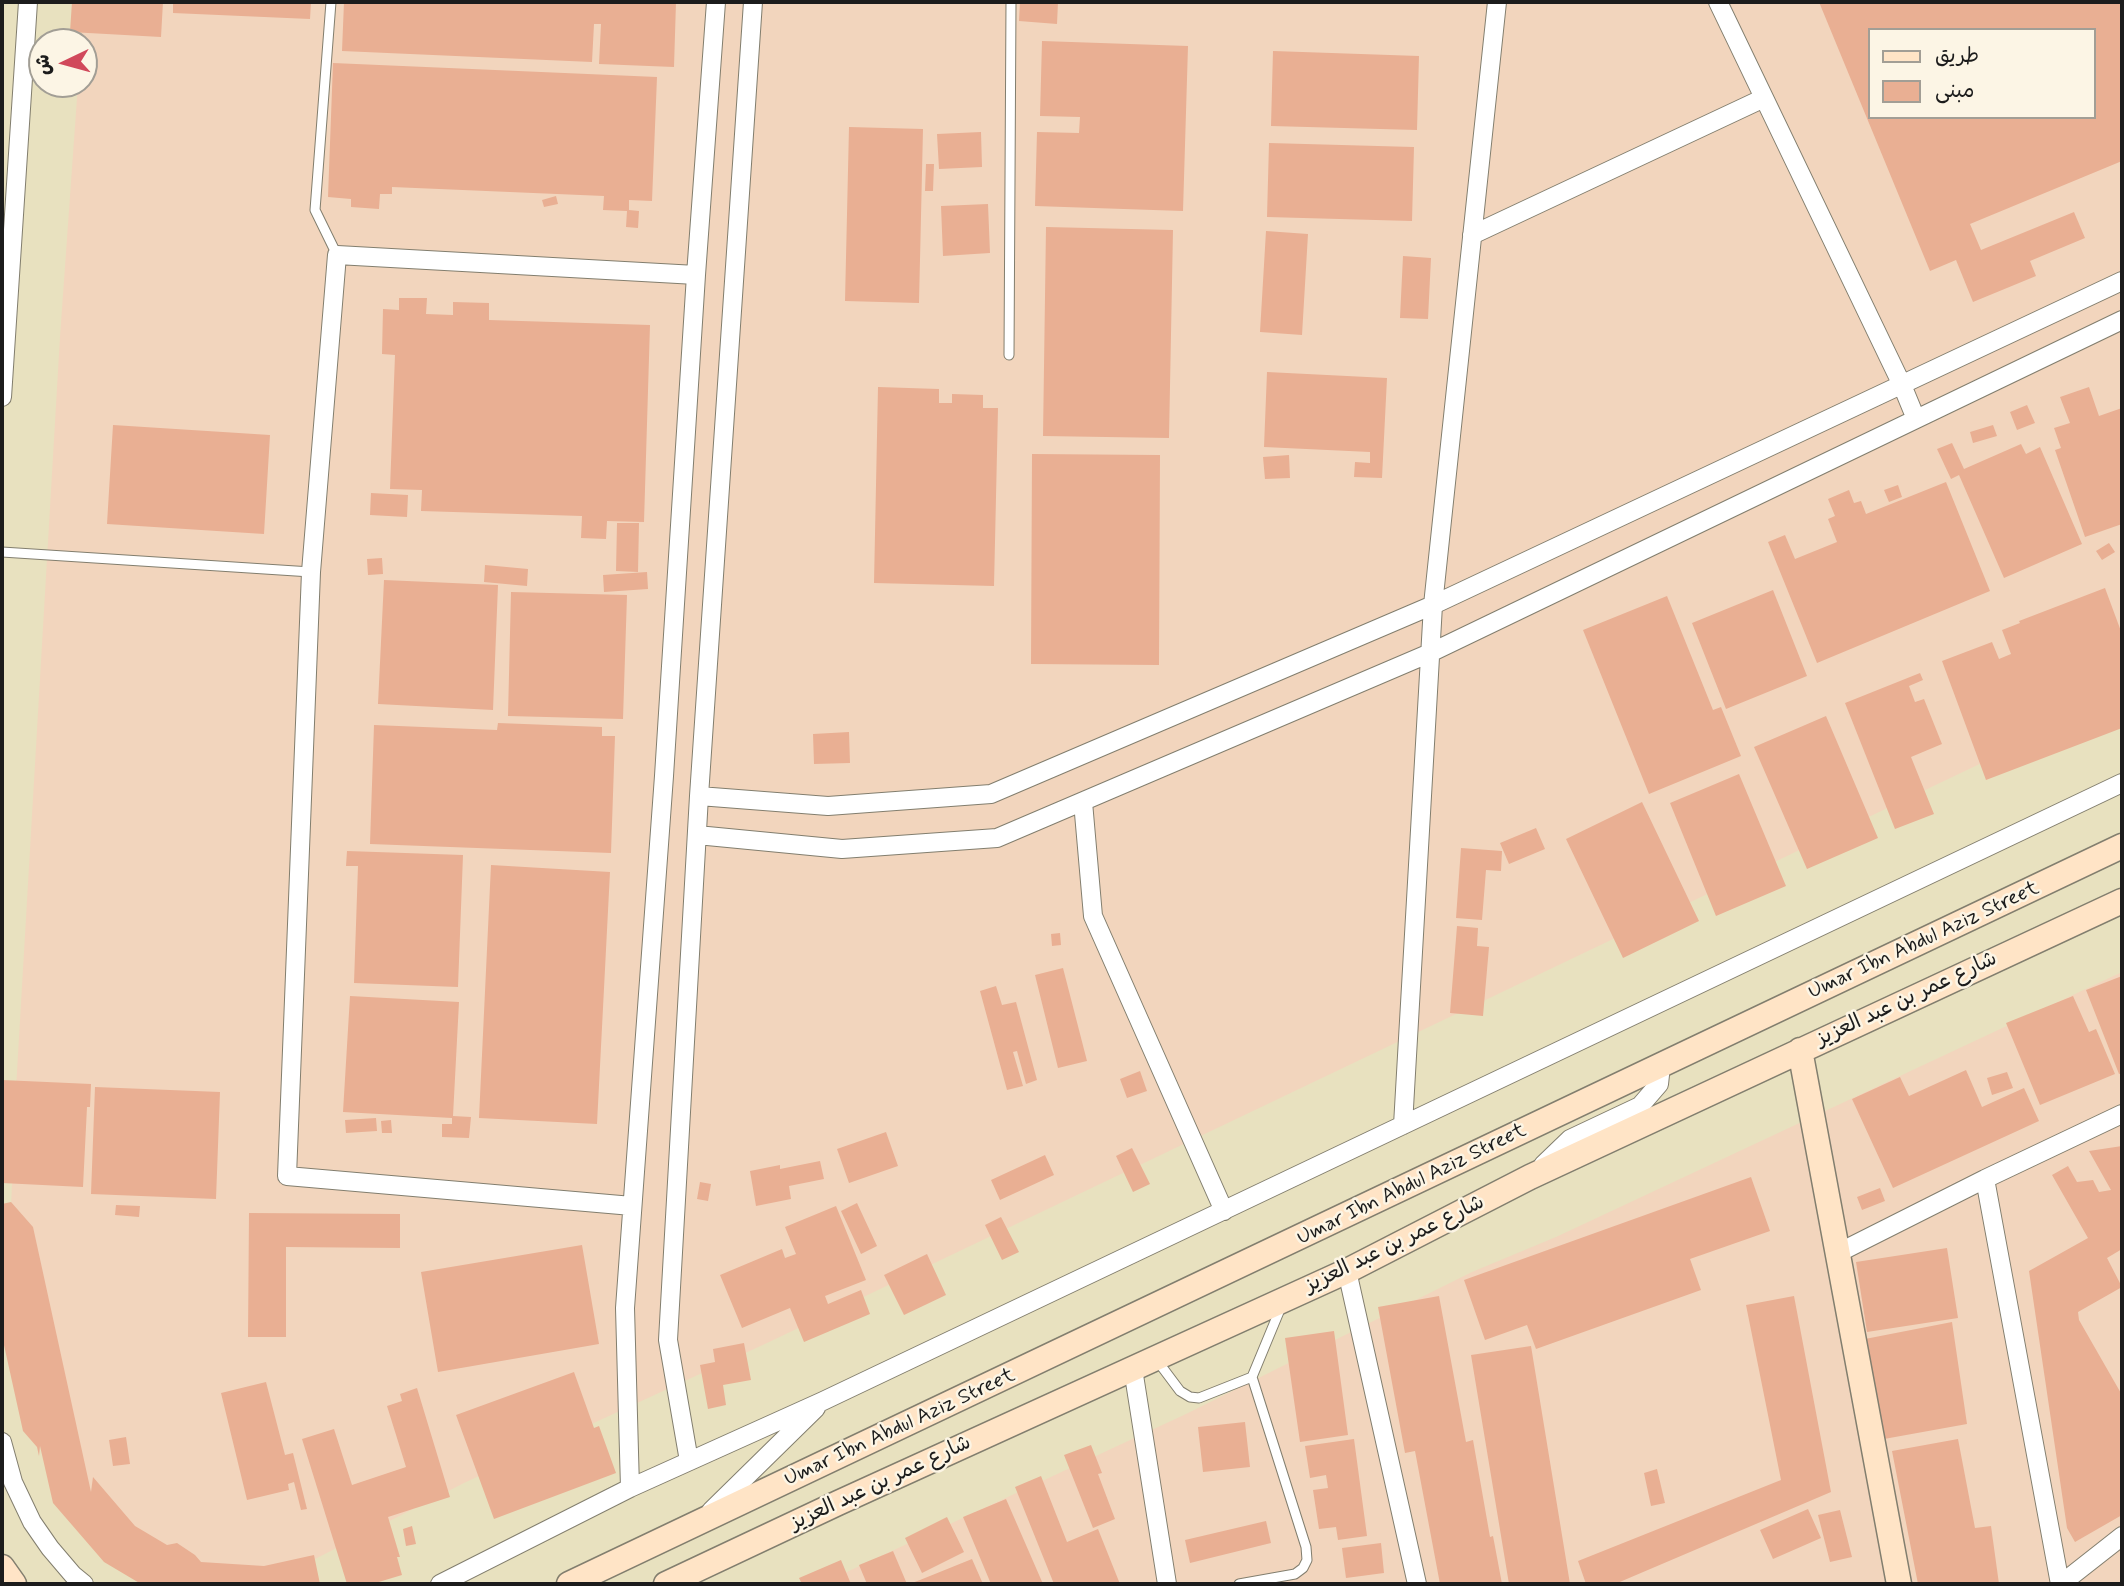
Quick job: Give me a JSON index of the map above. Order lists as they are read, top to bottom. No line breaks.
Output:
{"streets":{"main road":["Umar Ibn Abdul Aziz Street","شارع عمر بن عبد العزيز"]},"legend":["طريق","مبنى"],"north":"left"}
